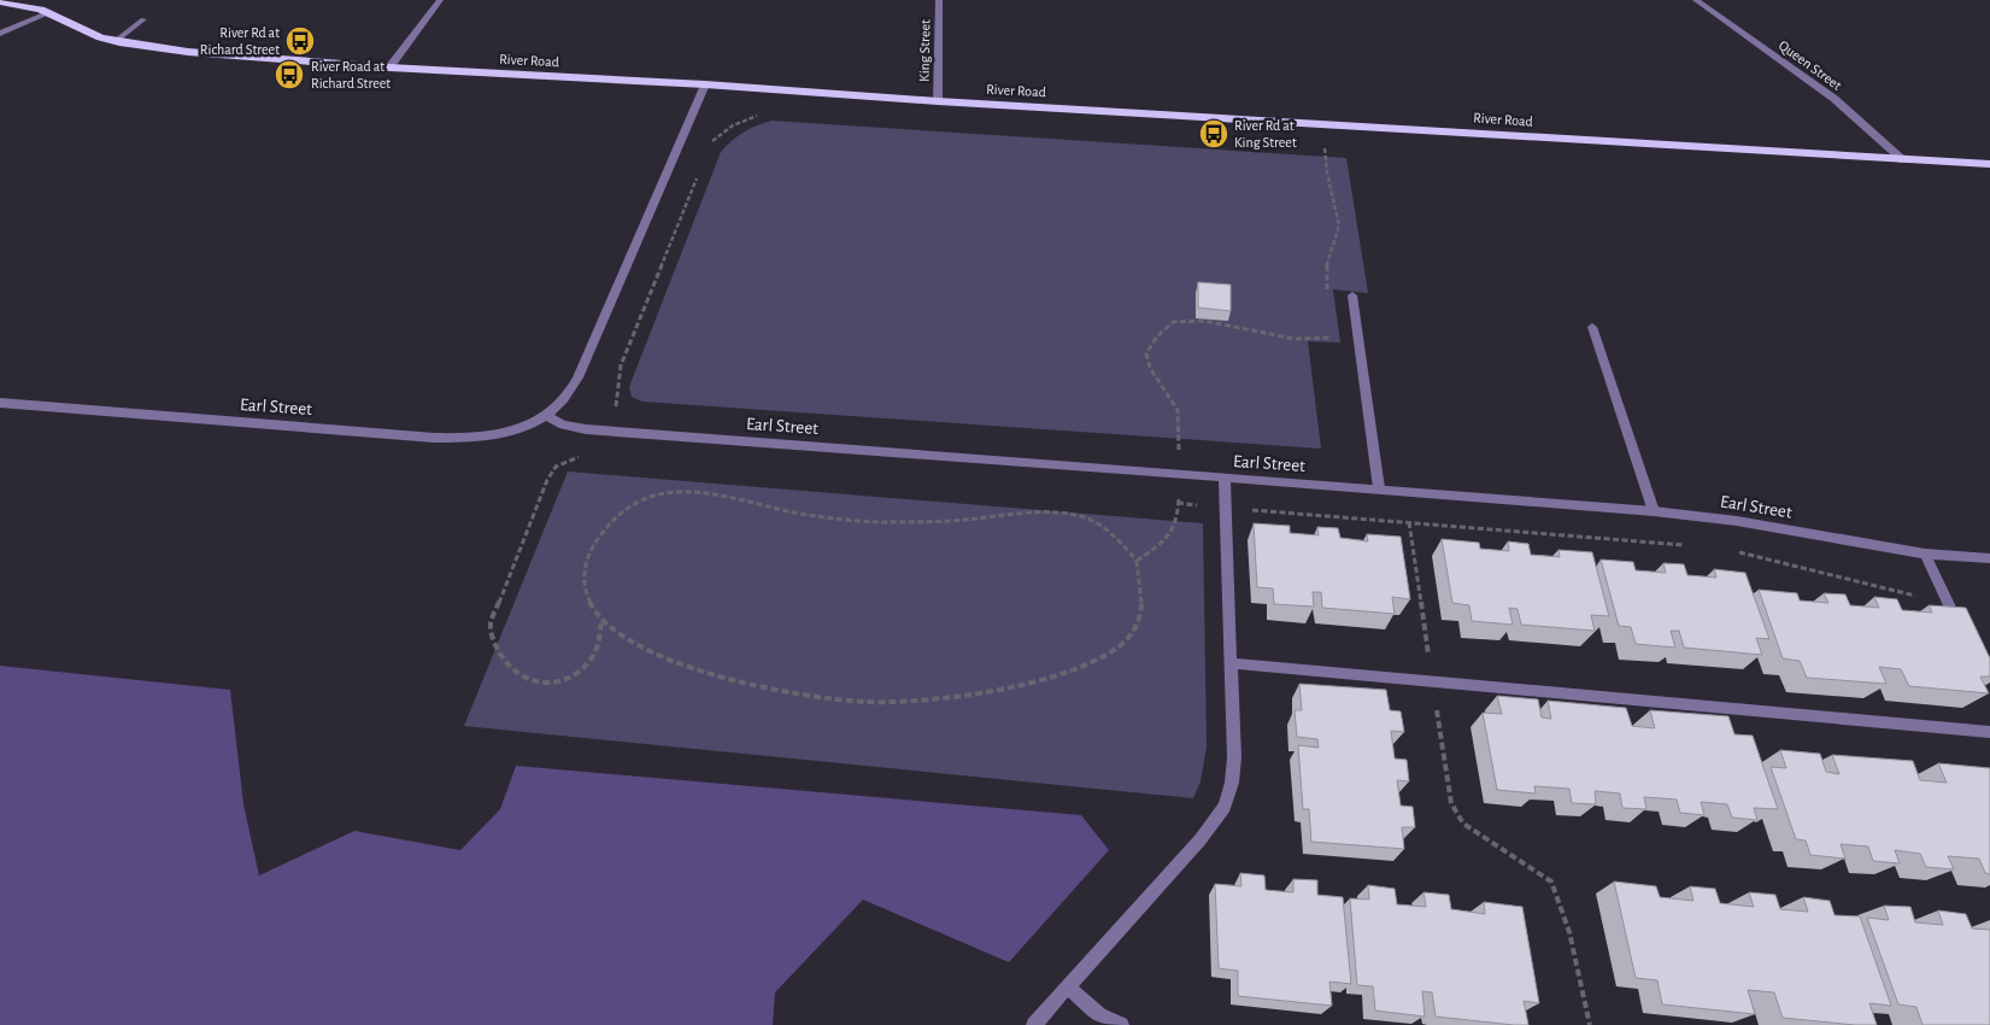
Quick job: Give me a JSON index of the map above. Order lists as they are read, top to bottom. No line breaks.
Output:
{"streets":{"main road":["River Road"],"street":["King Street","Queen Street","Earl Street"]},"crossings":[["King Street","River Road"],["River Road","Queen Street"],["River Road","Earl Street"]],"places":{"bus stop":["River Rd at Richard Street","River Road at Richard Street","River Rd at King Street"]}}
